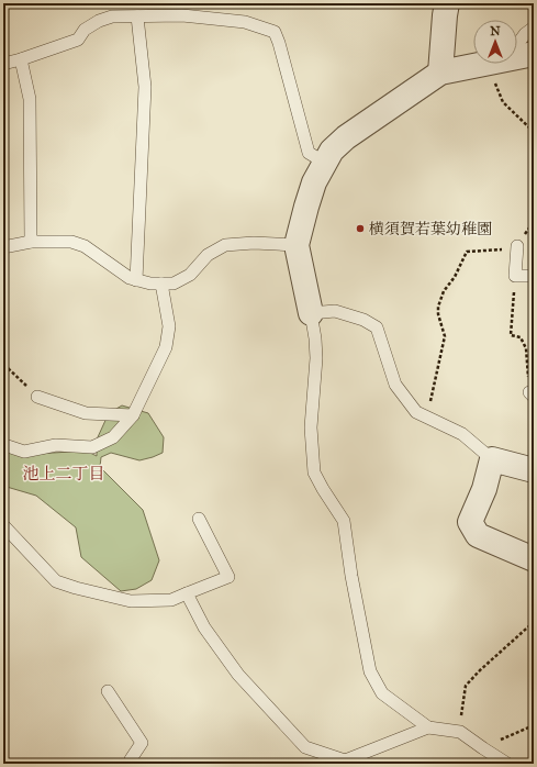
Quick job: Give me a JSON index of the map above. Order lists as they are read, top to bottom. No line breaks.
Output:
{"districts":["池上二丁目"],"places":["横須賀若葉幼稚園"],"north":"top"}
